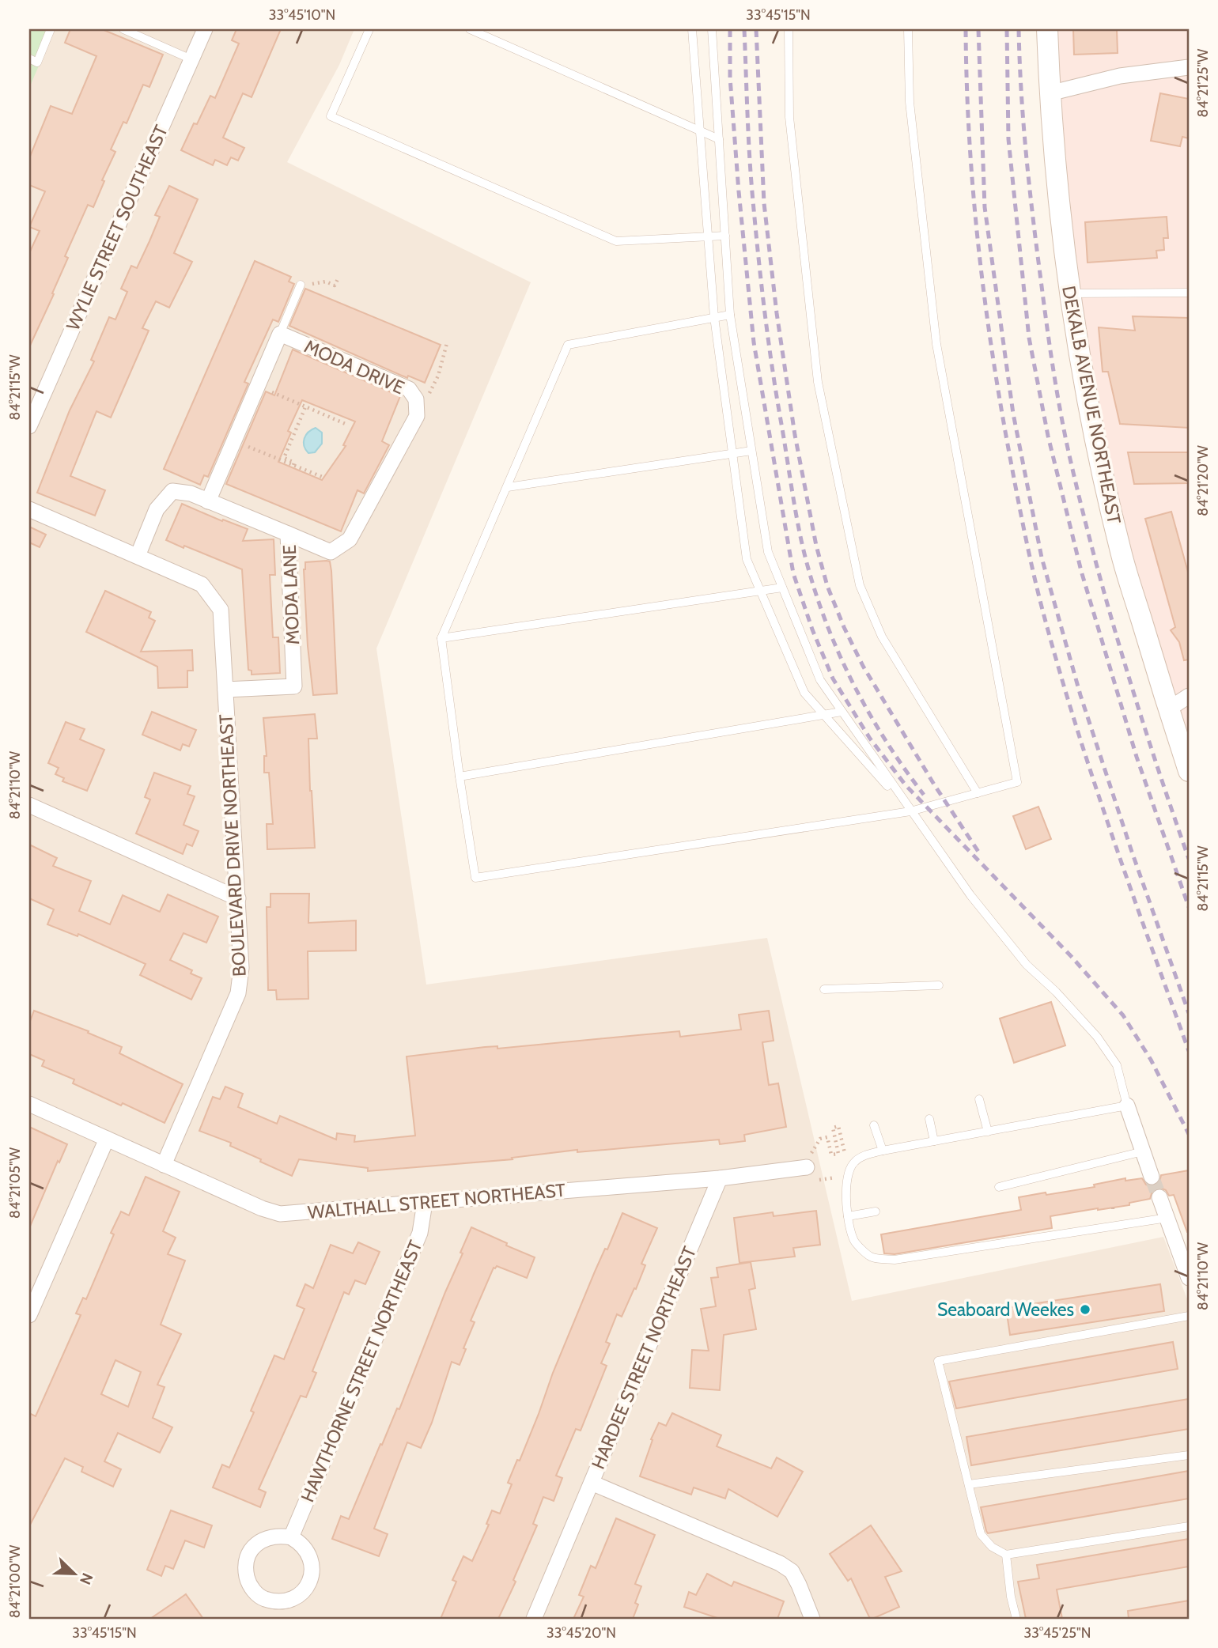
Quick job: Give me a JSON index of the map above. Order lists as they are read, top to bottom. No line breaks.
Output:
{"streets":{"main road":["DEKALB AVENUE NORTHEAST"],"street":["WYLIE STREET SOUTHEAST","MODA DRIVE","MODA LANE","BOULEVARD DRIVE NORTHEAST","WALTHALL STREET NORTHEAST","HARDEE STREET NORTHEAST","HAWTHORNE STREET NORTHEAST"]},"crossings":[["MODA DRIVE","MODA LANE"],["MODA LANE","BOULEVARD DRIVE NORTHEAST"],["BOULEVARD DRIVE NORTHEAST","WALTHALL STREET NORTHEAST"],["WALTHALL STREET NORTHEAST","HARDEE STREET NORTHEAST"],["WALTHALL STREET NORTHEAST","HAWTHORNE STREET NORTHEAST"]],"places":["Seaboard Weekes"],"north":"bottom right","coordinates":["33°45'10\"N","33°45'15\"N","84°21'25\"W","84°21'15\"W","84°21'20\"W","84°21'10\"W","84°21'05\"W","84°21'00\"W","33°45'20\"N","33°45'25\"N"]}
